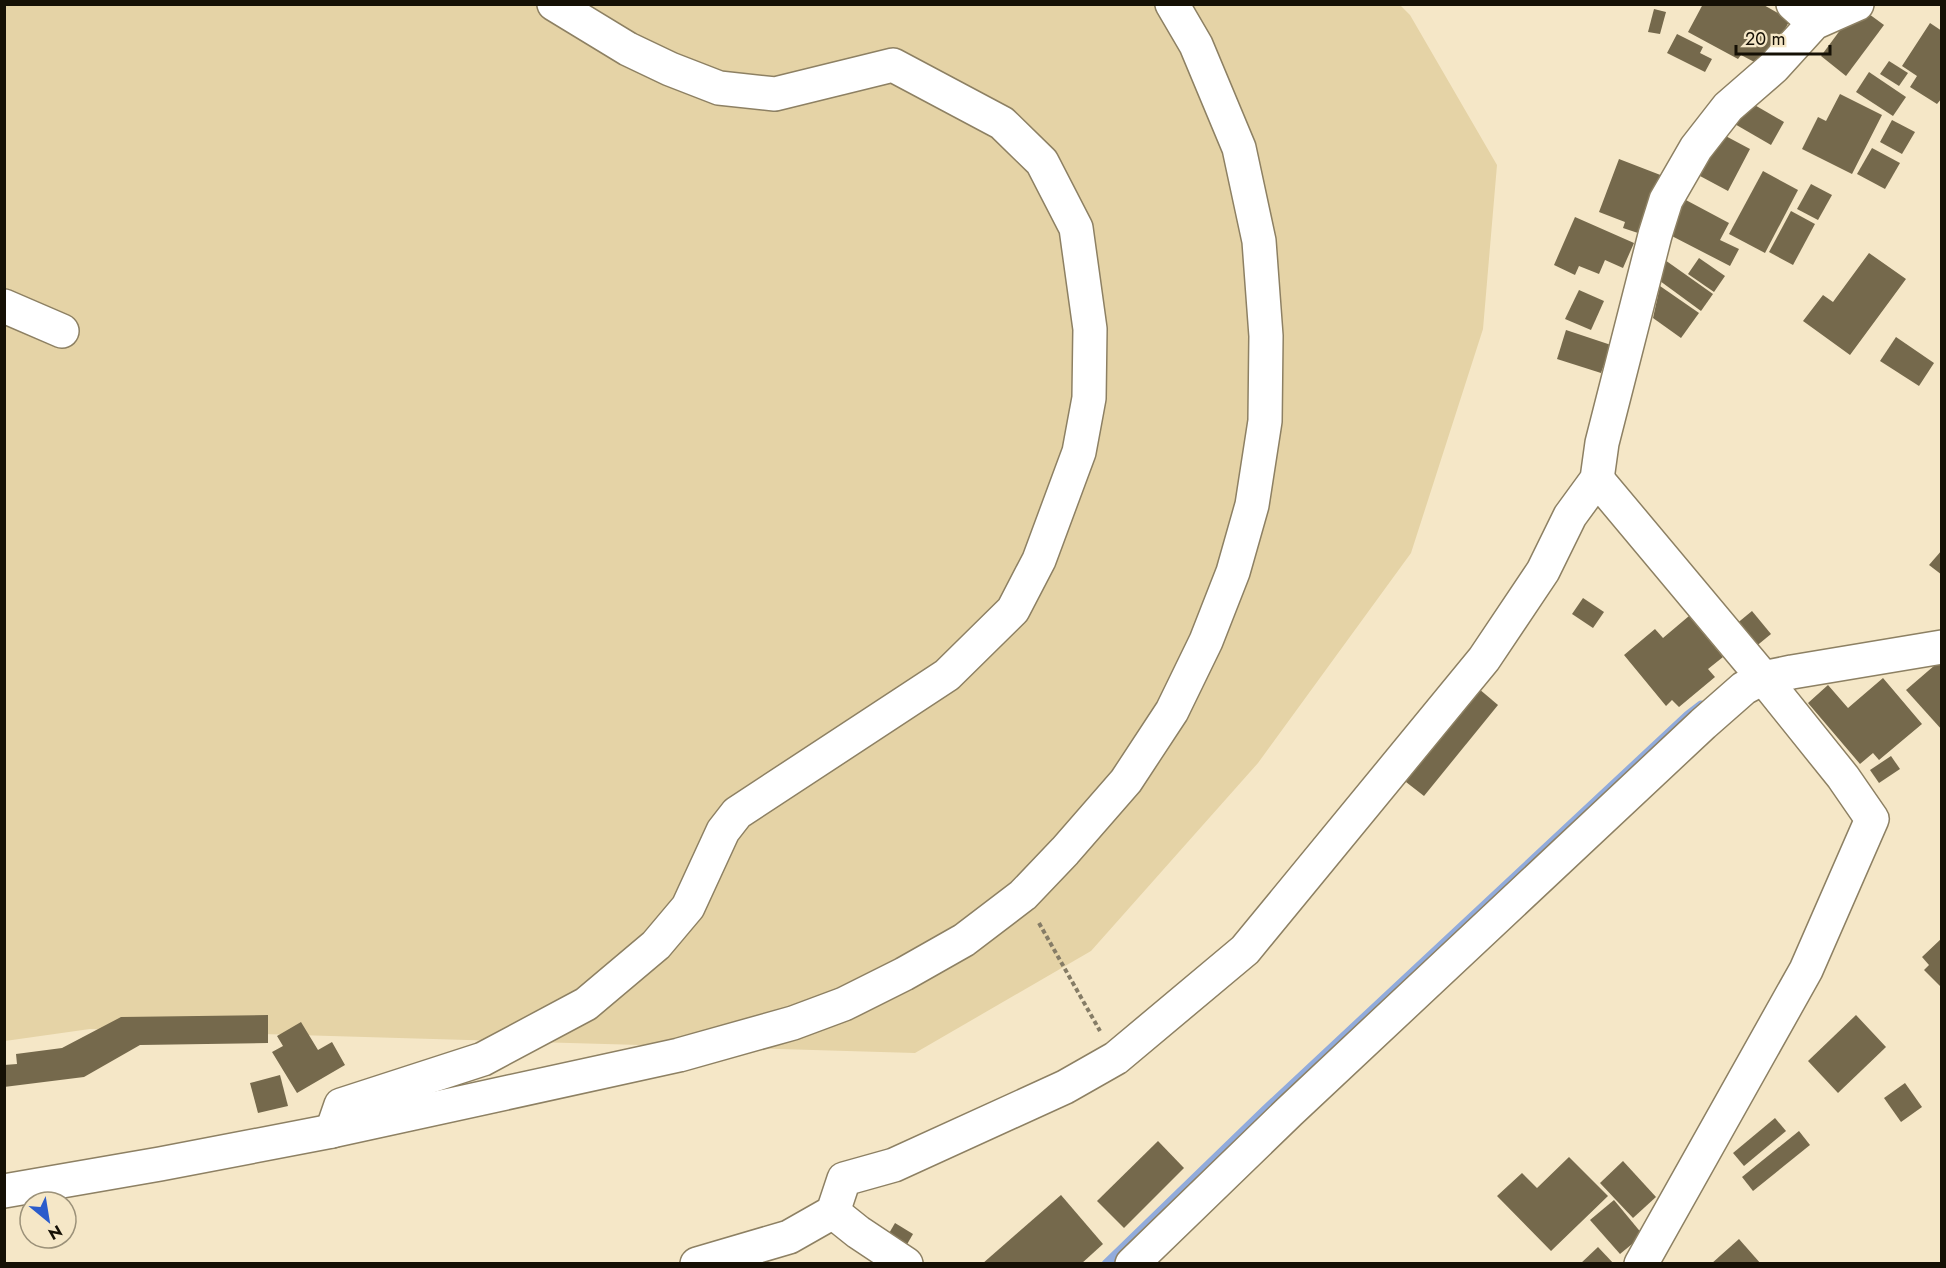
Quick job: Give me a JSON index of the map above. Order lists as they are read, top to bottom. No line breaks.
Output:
{"scale_bar":"20 m","north":"bottom right"}
